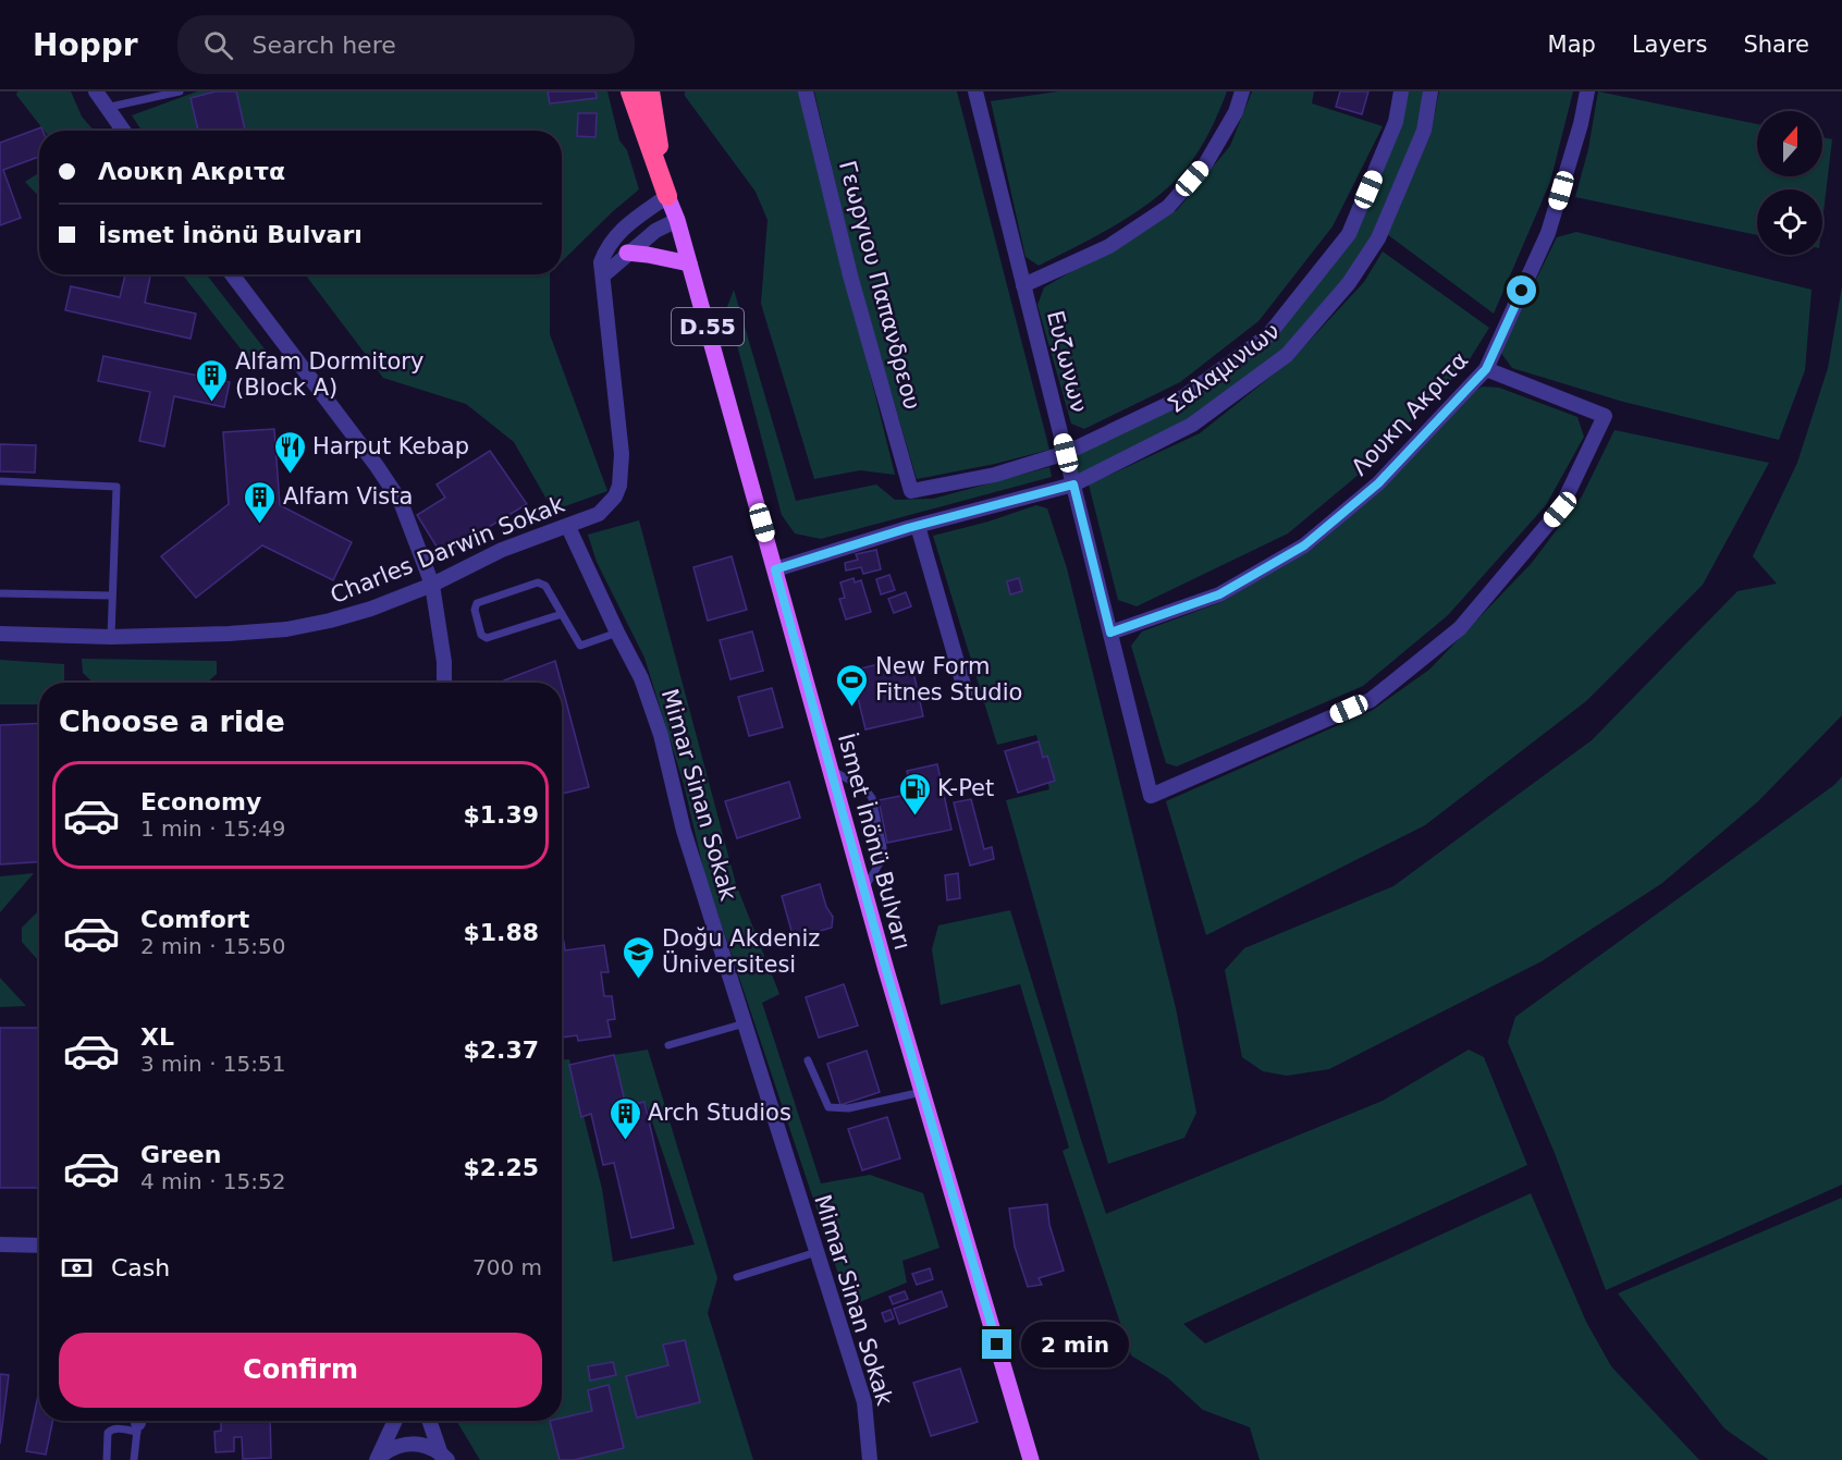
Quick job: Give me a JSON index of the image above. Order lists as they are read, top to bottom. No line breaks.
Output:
{"streets":{"highway":["D.55"],"main road":["İsmet İnönü Bulvarı"],"street":["Γεωργιου Παπανδρεου","Ευζωνων","Σαλαμινιων","Λουκη Ακριτα","Charles Darwin Sokak","Mimar Sinan Sokak"]},"crossings":[["Γεωργιου Παπανδρεου","Σαλαμινιων"],["D.55","İsmet İnönü Bulvarı"],["Ευζωνων","Σαλαμινιων"],["Ευζωνων","Λουκη Ακριτα"],["Σαλαμινιων","İsmet İnönü Bulvarı"],["Charles Darwin Sokak","Mimar Sinan Sokak"]],"places":{"building":["Alfam Dormitory (Block A)","Alfam Vista","Arch Studios"],"restaurant":["Harput Kebap"],"sports":["New Form Fitnes Studio"],"fuel station":["K-Pet"],"school or university":["Doğu Akdeniz Üniversitesi"]},"north":"top","page":{"header":"Hoppr","search":"Search here","nav":["Map","Layers","Share"],"banner":["Λουκη Ακριτα","İsmet İnönü Bulvarı"],"heading":"Choose a ride","list":[{"name":"Economy","note":"1 min · 15:49","value":"$1.39"},{"name":"Comfort","note":"2 min · 15:50","value":"$1.88"},{"name":"XL","note":"3 min · 15:51","value":"$2.37"},{"name":"Green","note":"4 min · 15:52","value":"$2.25"}],"pay":["Cash","700 m"],"buttons":"Confirm","bubble":"2 min"}}
